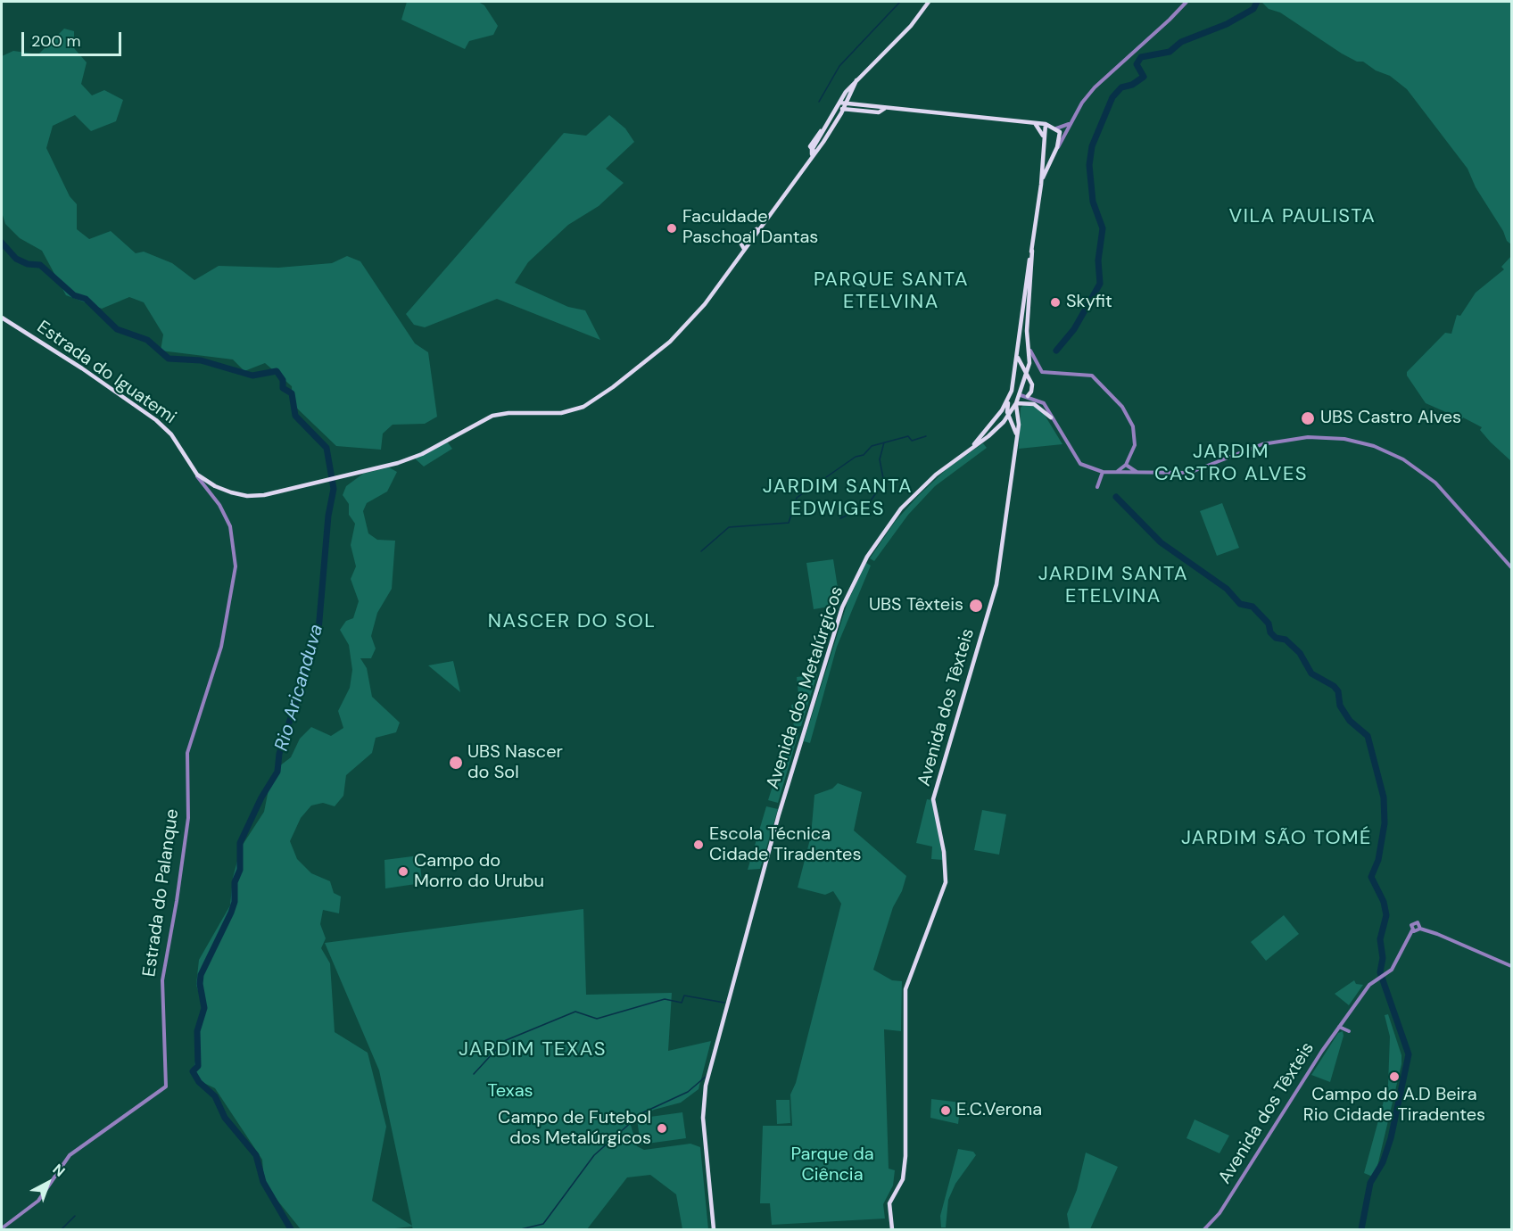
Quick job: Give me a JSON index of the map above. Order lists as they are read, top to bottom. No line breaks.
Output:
{"streets":{"main road":["Estrada do Iguatemi","Avenida dos Metalúrgicos","Avenida dos Têxteis"],"street":["Estrada do Palanque"]},"crossings":[["Estrada do Iguatemi","Estrada do Palanque"],["Avenida dos Metalúrgicos","Avenida dos Têxteis"]],"districts":["VILA PAULISTA","PARQUE SANTA ETELVINA","JARDIM CASTRO ALVES","JARDIM SANTA EDWIGES","JARDIM SANTA ETELVINA","NASCER DO SOL","JARDIM SÃO TOMÉ","JARDIM TEXAS"],"water":["Rio Aricanduva"],"parks":["Texas","Parque da Ciência"],"places":["Faculdade Paschoal Dantas","Skyfit","UBS Castro Alves","UBS Têxteis","UBS Nascer do Sol","Escola Técnica Cidade Tiradentes","Campo do Morro do Urubu","Campo do A.D Beira Rio Cidade Tiradentes","E.C.Verona","Campo de Futebol dos Metalúrgicos"],"scale_bar":"200 m","north":"top right"}
